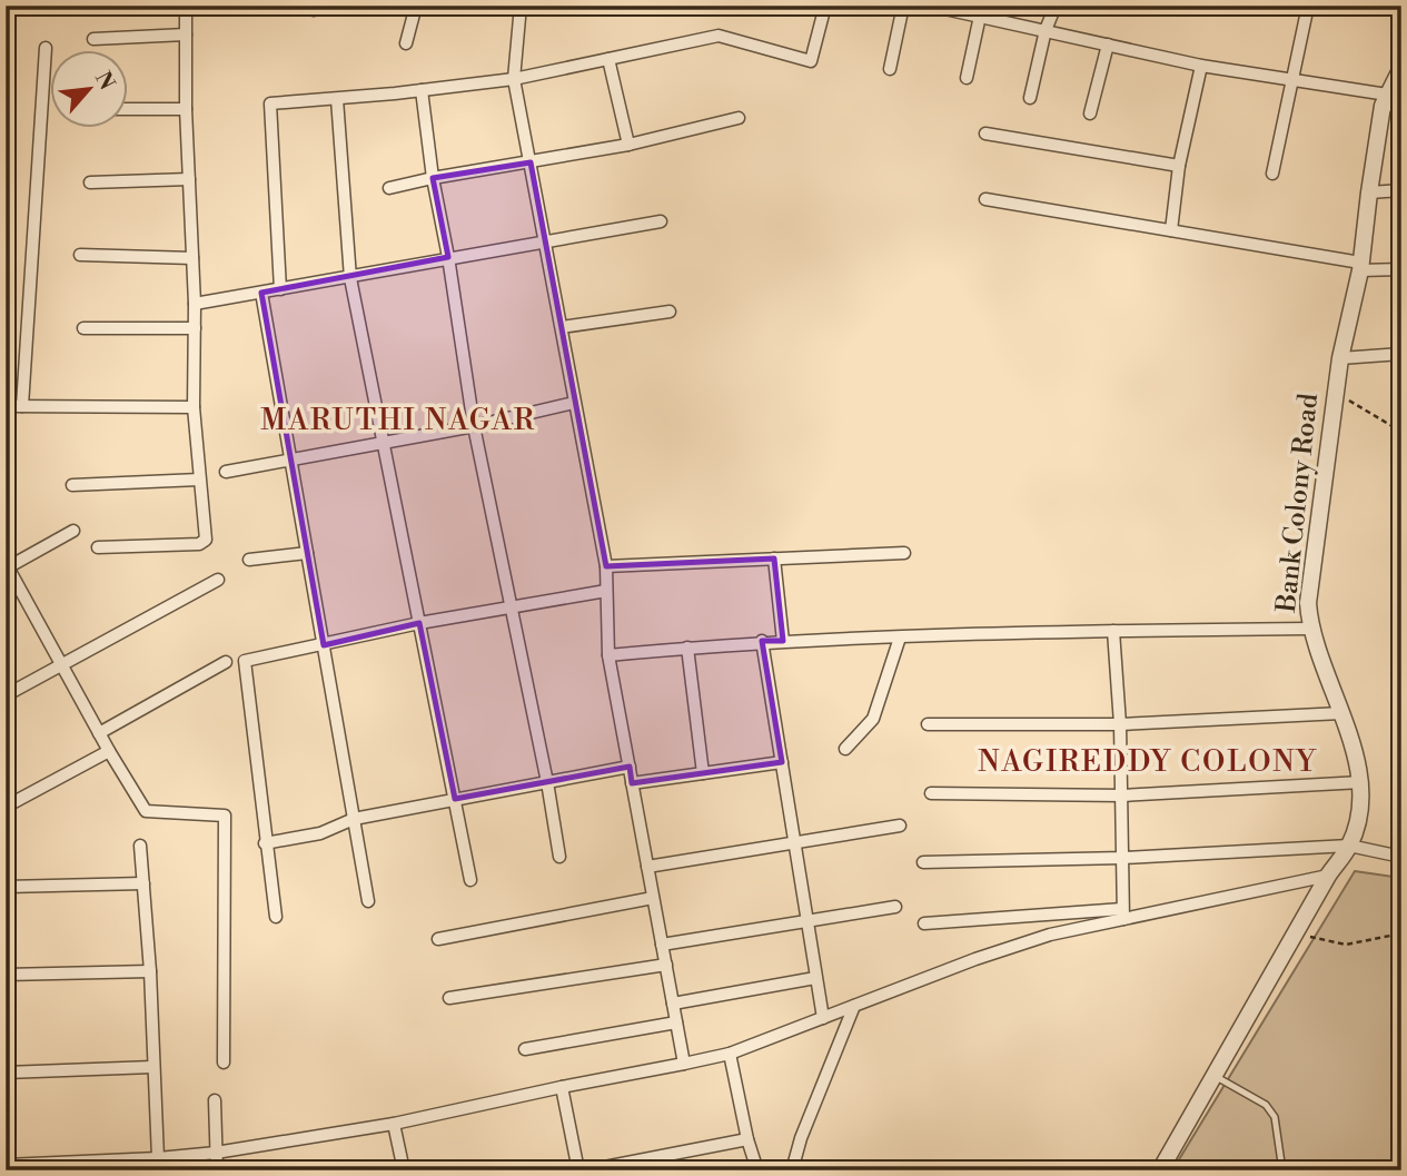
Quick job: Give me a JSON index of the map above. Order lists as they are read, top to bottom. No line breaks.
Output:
{"streets":{"street":["Bank Colony Road"]},"districts":["MARUTHI NAGAR","NAGIREDDY COLONY"],"north":"top right"}
